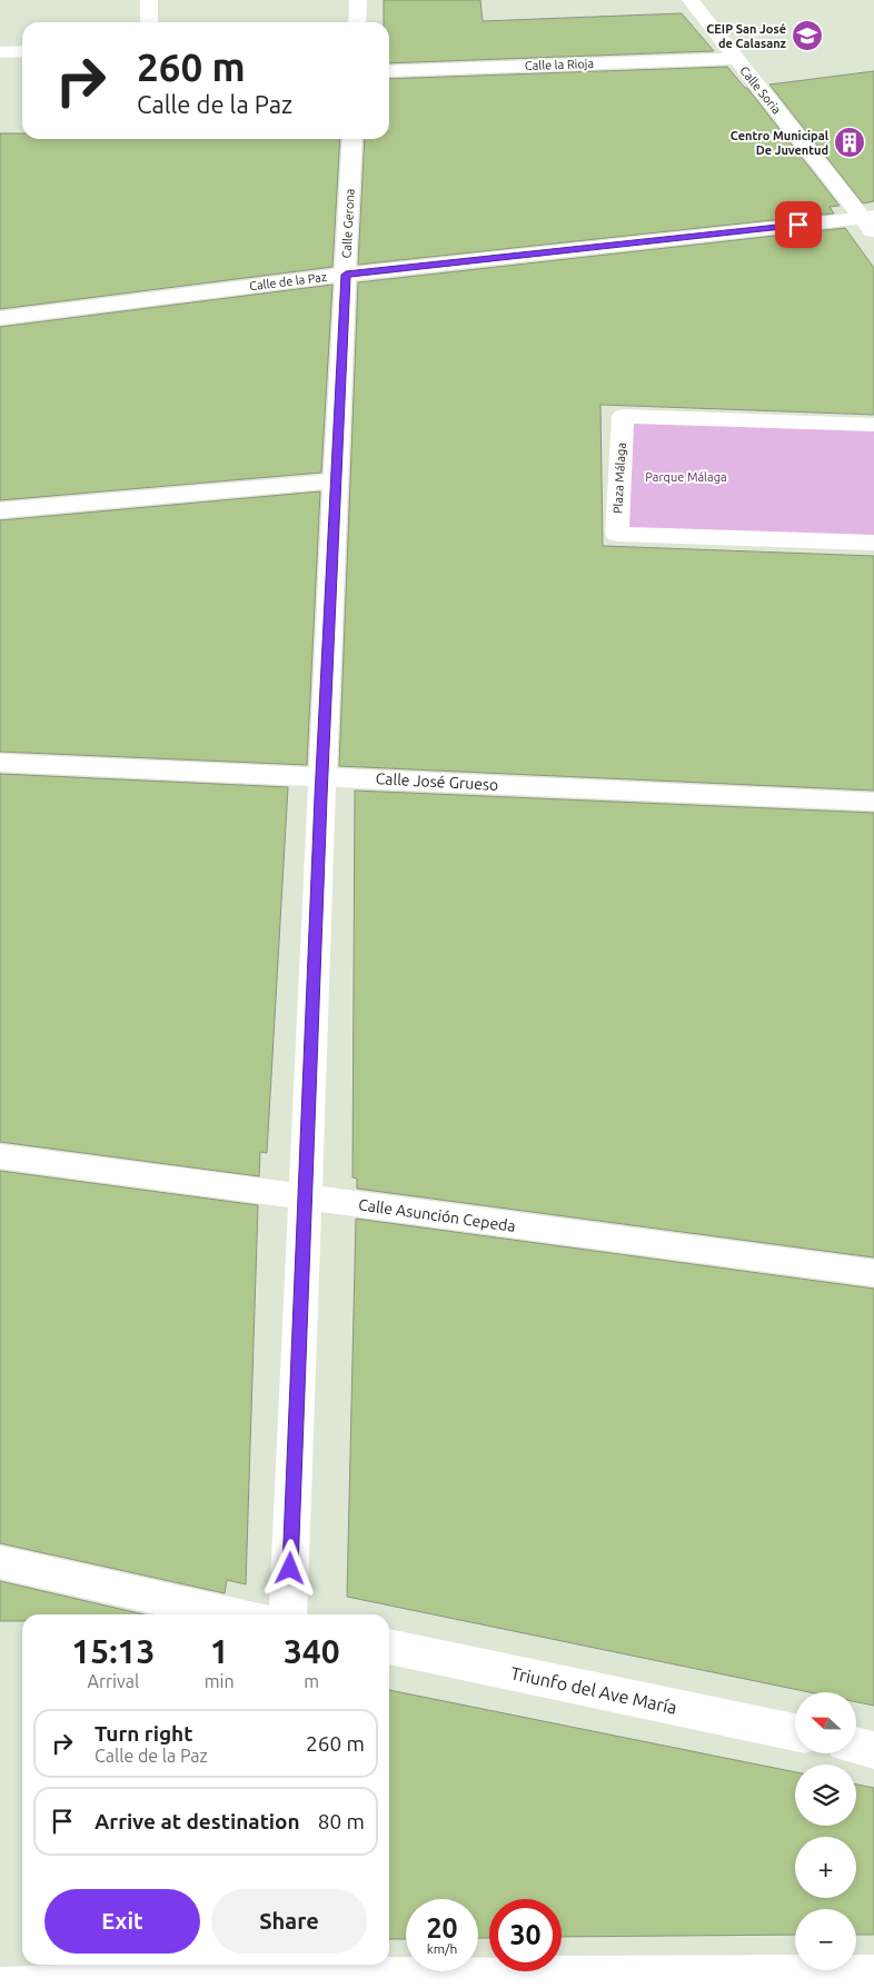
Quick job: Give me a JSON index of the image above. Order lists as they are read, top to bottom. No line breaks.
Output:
{"streets":{"street":["Calle la Rioja","Calle Soria","Calle Gerona","Calle de la Paz","Plaza Málaga","Calle José Grueso","Calle Asunción Cepeda","Triunfo del Ave María"]},"crossings":[["Calle la Rioja","Calle Soria"],["Calle Soria","Calle de la Paz"],["Calle Gerona","Calle de la Paz"],["Calle Gerona","Calle José Grueso"],["Calle Gerona","Calle Asunción Cepeda"]],"parks":["Parque Málaga"],"places":{"school or university":["CEIP San José de Calasanz"],"building":["Centro Municipal De Juventud"]},"north":"left","page":{"turn":["260 m","Calle de la Paz"],"eta":["15:13","Arrival","1","min","340","m"],"map_buttons":["+","−"],"list":[{"name":"Turn right","note":"Calle de la Paz","value":"260 m"},{"name":"Arrive at destination","value":"80 m"}],"buttons":["Exit","Share"],"speed":"20 km/h","limit":"30"}}
